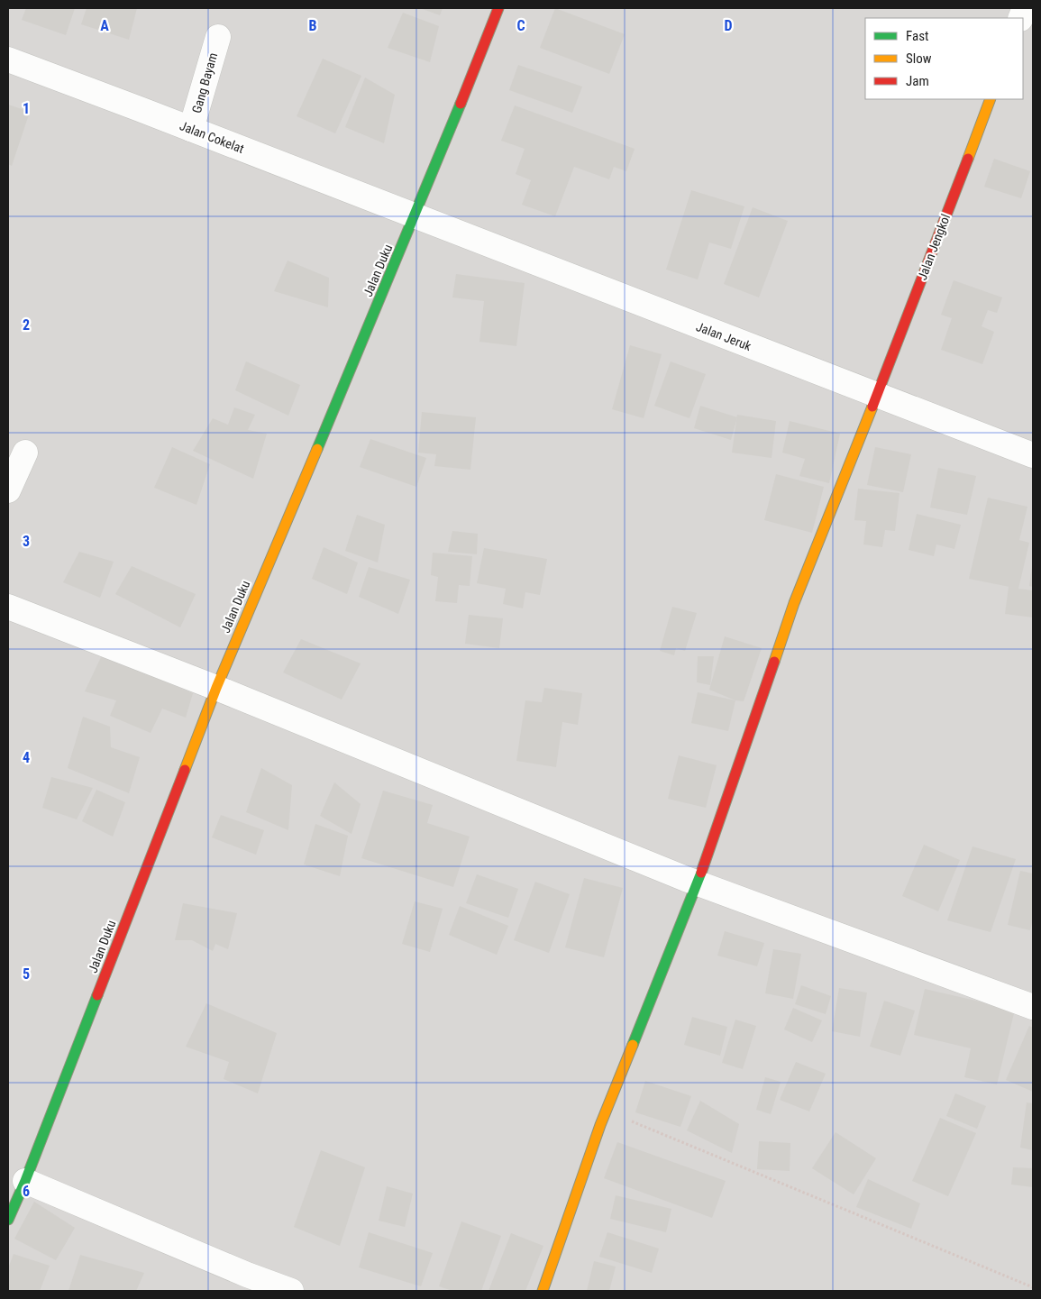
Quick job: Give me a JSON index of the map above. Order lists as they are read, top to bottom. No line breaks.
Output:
{"streets":{"street":["Gang Bayam","Jalan Cokelat","Jalan Jengkol","Jalan Duku","Jalan Jeruk"]},"crossings":[["Gang Bayam","Jalan Cokelat"],["Jalan Cokelat","Jalan Duku"],["Jalan Cokelat","Jalan Jeruk"],["Jalan Jengkol","Jalan Jeruk"],["Jalan Duku","Jalan Jeruk"]],"legend":["Fast","Slow","Jam"],"grid":{"columns":["A","B","C","D"],"rows":["1","2","3","4","5","6"]}}
